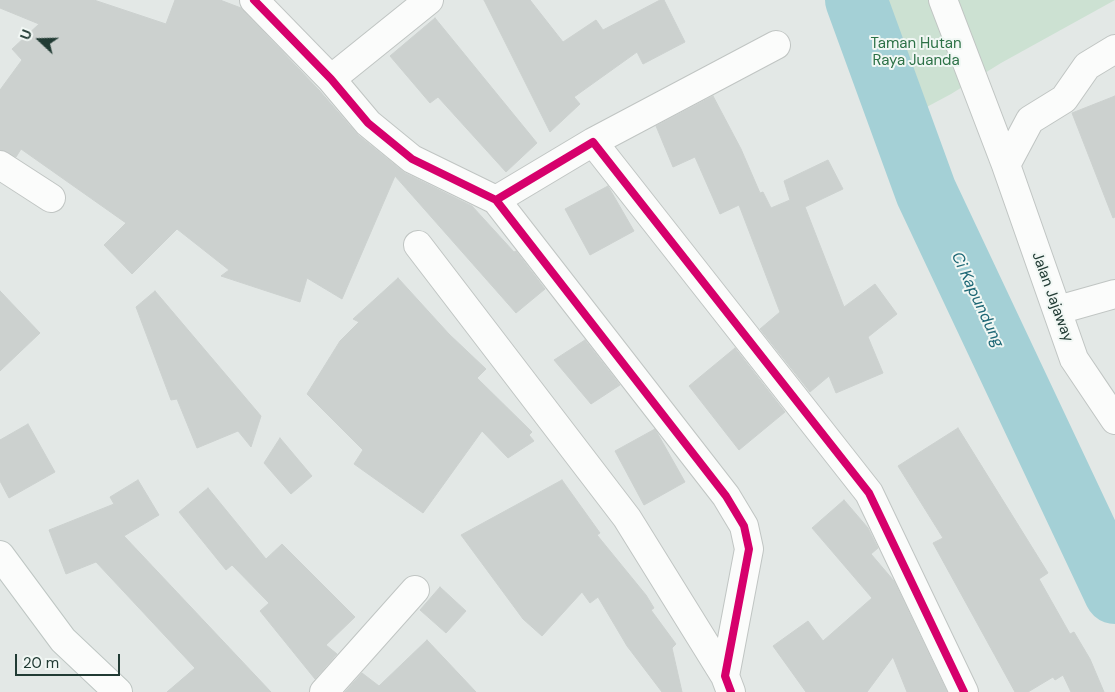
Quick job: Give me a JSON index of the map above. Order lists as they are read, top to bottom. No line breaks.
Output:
{"streets":{"street":["Jalan Jajaway"]},"water":["Ci Kapundung"],"parks":["Taman Hutan Raya Juanda"],"scale_bar":"20 m","north":"left"}
